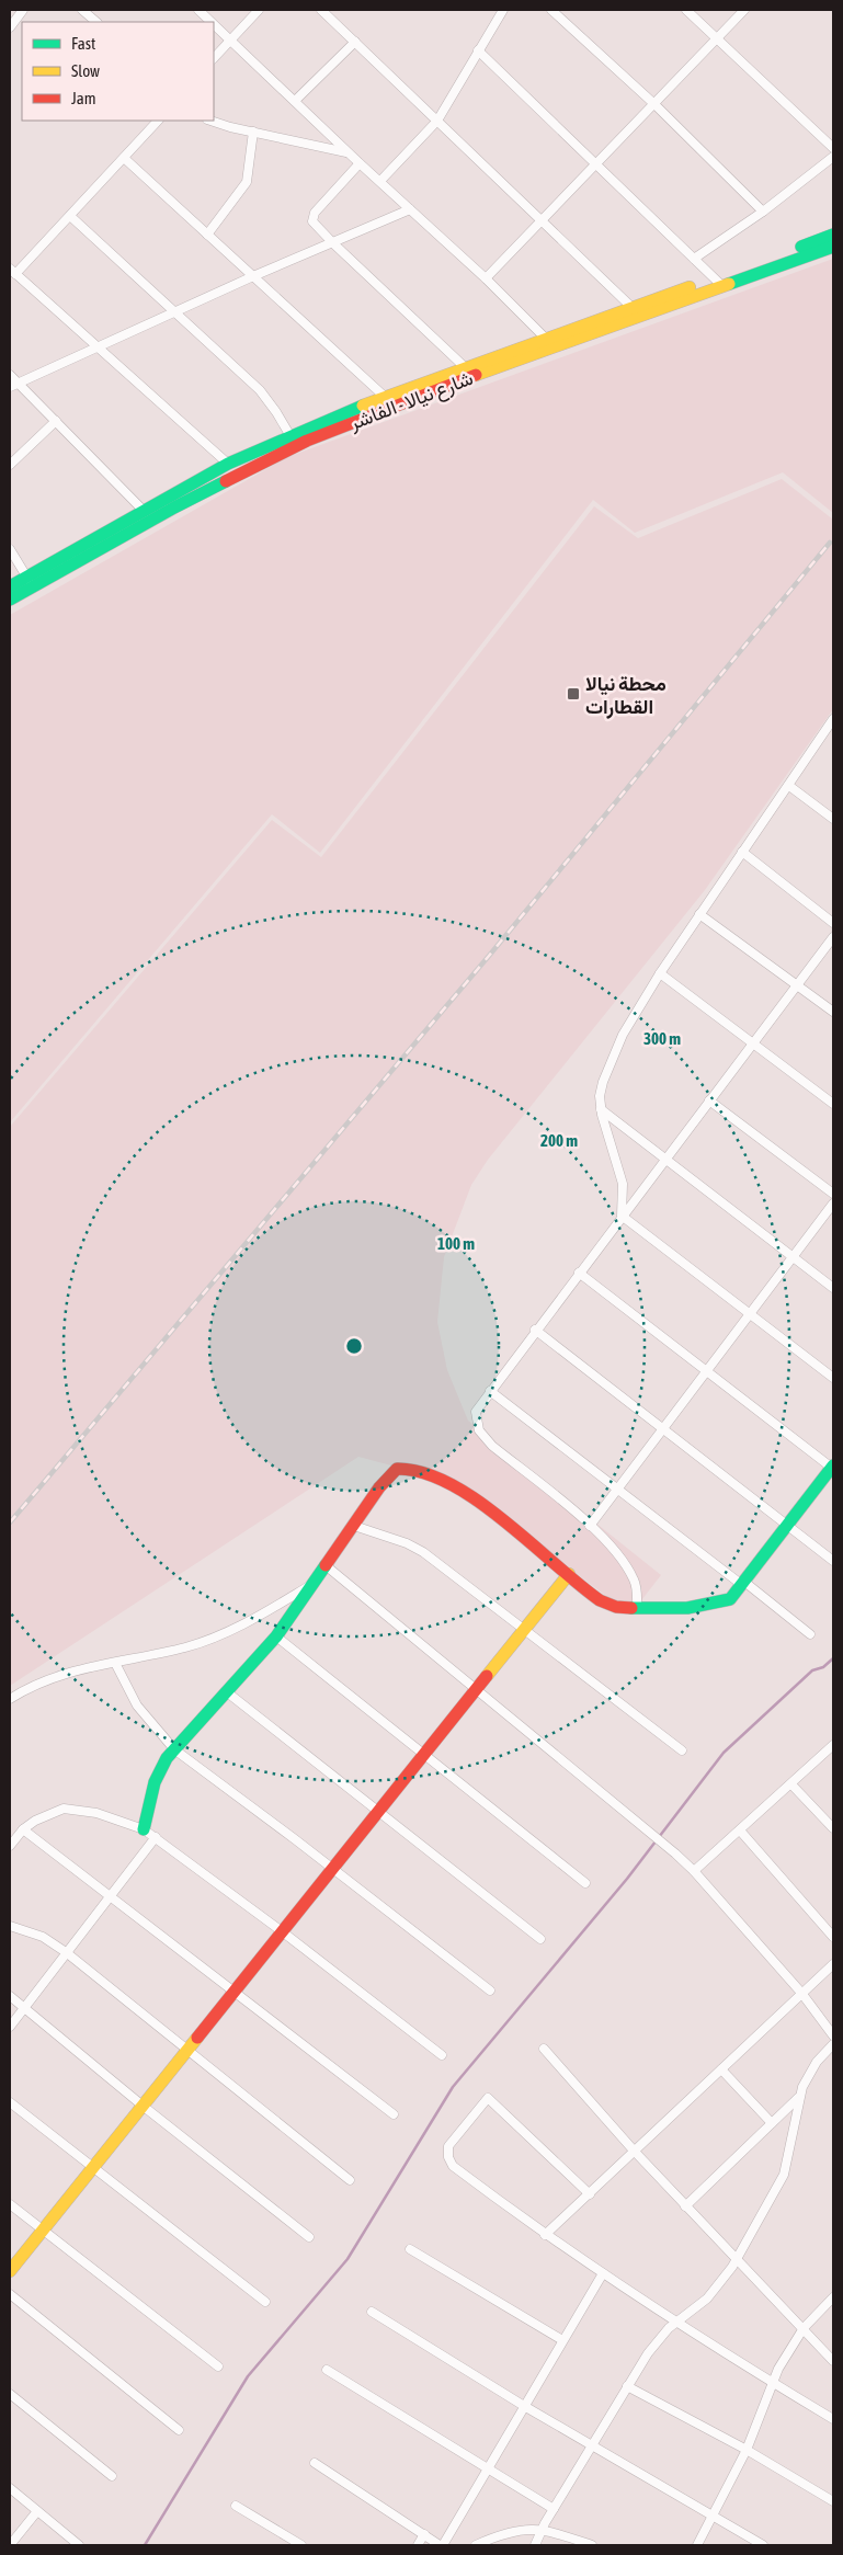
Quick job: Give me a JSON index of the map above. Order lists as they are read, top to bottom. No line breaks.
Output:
{"streets":{"main road":["شارع نيالا - الفاشر"]},"places":{"transit":["محطة نيالا القطارات"]},"legend":["Fast","Slow","Jam"],"rings":["300 m","200 m","100 m"]}
